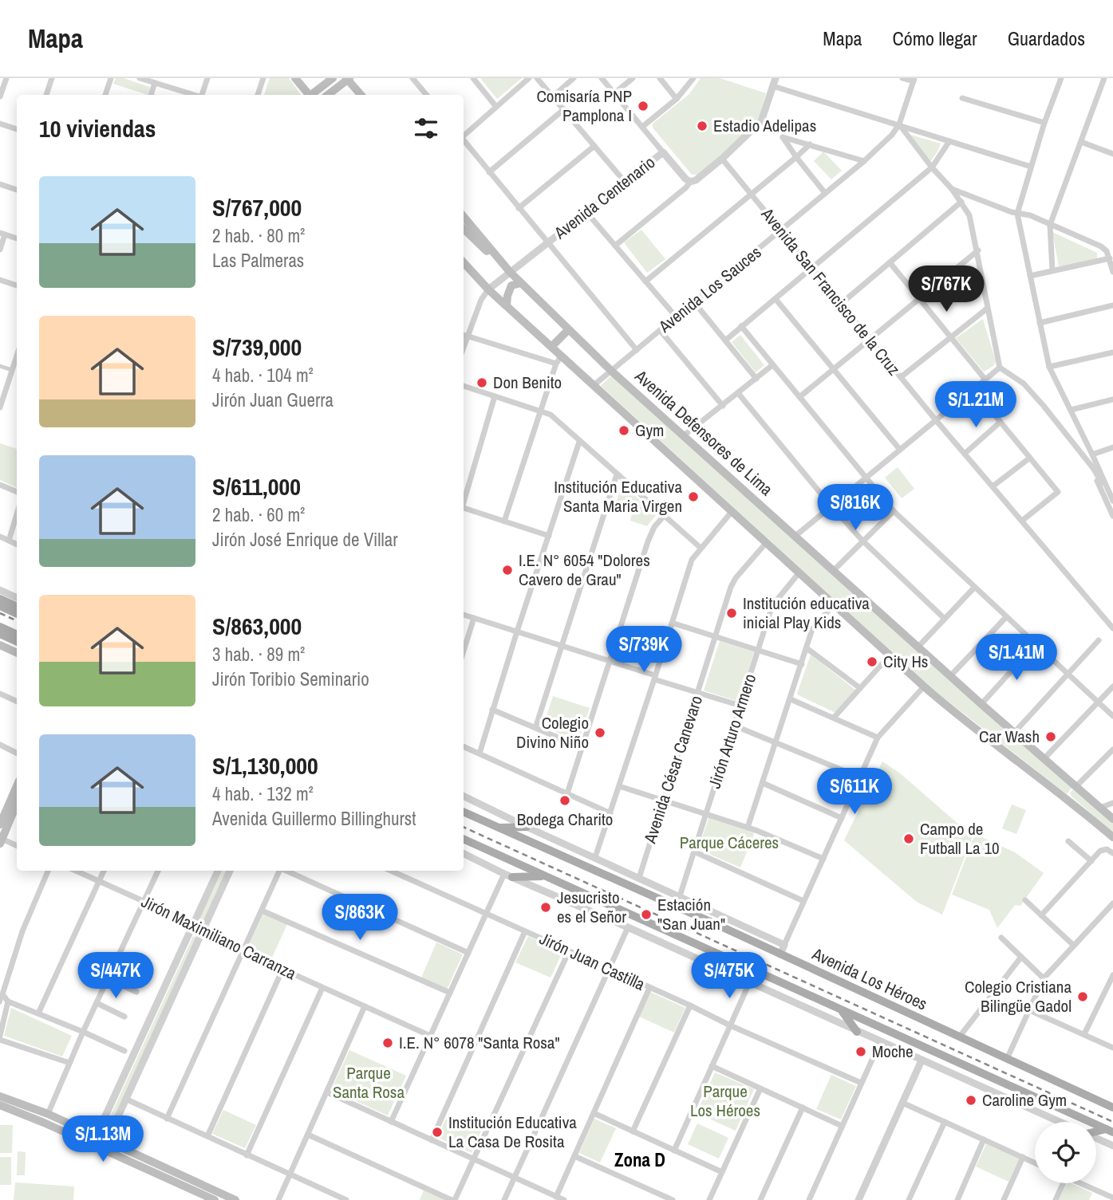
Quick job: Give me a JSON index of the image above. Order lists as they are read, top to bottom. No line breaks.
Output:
{"streets":{"main road":["Avenida Defensores de Lima","Avenida Los Héroes"],"street":["Avenida Centenario","Avenida Los Sauces","Avenida San Francisco de la Cruz","Jirón Arturo Armero","Avenida César Canevaro","Jirón Maximiliano Carranza","Jirón Juan Castilla"]},"crossings":[["Avenida Centenario","Avenida Defensores de Lima"],["Avenida Los Sauces","Avenida San Francisco de la Cruz"],["Avenida Los Sauces","Avenida Defensores de Lima"]],"districts":["Zona D"],"parks":["Parque Cáceres","Parque Santa Rosa","Parque Los Héroes"],"places":["Comisaría PNP Pamplona I","Estadio Adelipas","Don Benito","Gym","Institución Educativa Santa Maria Virgen","I.E. N° 6054 \"Dolores Cavero de Grau\"","Institución educativa inicial Play Kids","City Hs","Colegio Divino Niño","Car Wash","Bodega Charito","Campo de Futball La 10","Jesucristo es el Señor","Estación \"San Juan\"","Colegio Cristiana Bilingüe Gadol","I.E. N° 6078 \"Santa Rosa\"","Moche","Caroline Gym","Institución Educativa La Casa De Rosita"],"page":{"header":"Mapa","nav":["Mapa","Cómo llegar","Guardados"],"heading":"10 viviendas","list":[{"name":"S/767,000","note":"2 hab. · 80 m² · Las Palmeras"},{"name":"S/739,000","note":"4 hab. · 104 m² · Jirón Juan Guerra"},{"name":"S/611,000","note":"2 hab. · 60 m² · Jirón José Enrique de Villar"},{"name":"S/863,000","note":"3 hab. · 89 m² · Jirón Toribio Seminario"},{"name":"S/1,130,000","note":"4 hab. · 132 m² · Avenida Guillermo Billinghurst"}],"price":["S/767K","S/1.21M","S/816K","S/739K","S/1.41M","S/611K","S/863K","S/447K","S/475K","S/1.13M"]}}
